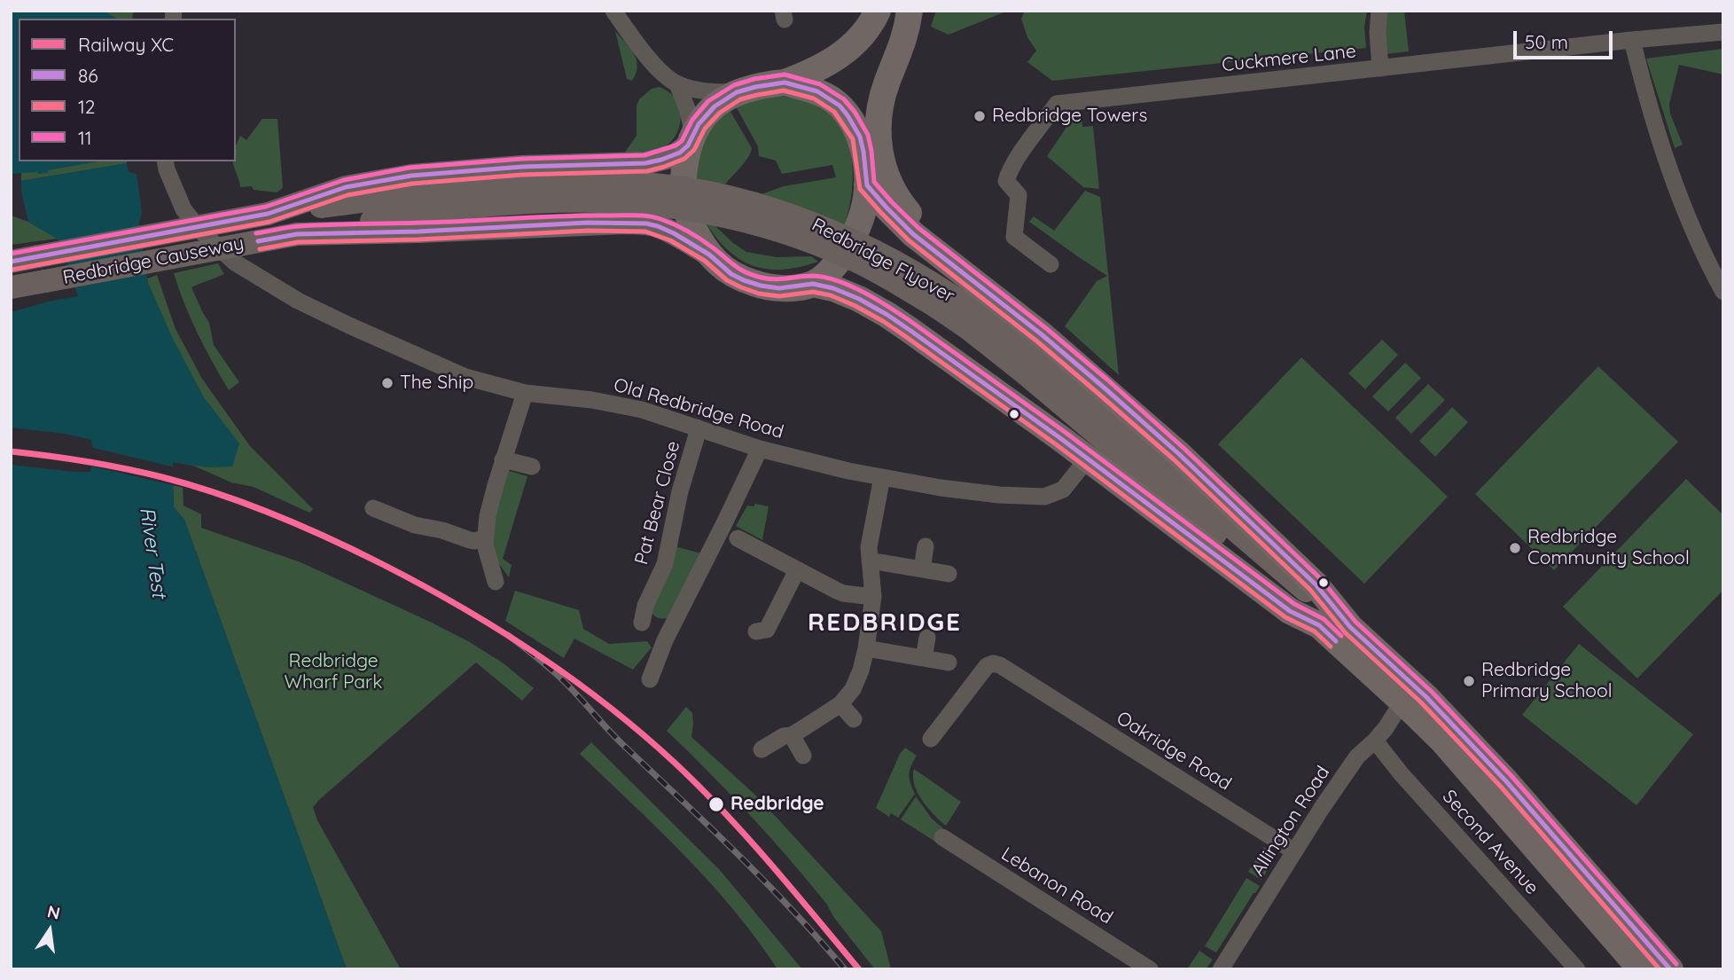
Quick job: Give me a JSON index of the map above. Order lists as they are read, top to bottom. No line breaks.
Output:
{"streets":{"main road":["Redbridge Causeway","Redbridge Flyover"],"street":["Cuckmere Lane","Old Redbridge Road","Pat Bear Close","Oakridge Road","Allington Road","Second Avenue","Lebanon Road"]},"crossings":[["Redbridge Causeway","Redbridge Flyover"],["Old Redbridge Road","Pat Bear Close"],["Oakridge Road","Allington Road"],["Allington Road","Second Avenue"]],"districts":["REDBRIDGE"],"water":["River Test"],"parks":["Redbridge Wharf Park"],"places":["Redbridge Towers","The Ship","Redbridge Community School","Redbridge Primary School","Redbridge"],"lines":["transit line 11","transit line 86","transit line 12","rail line XC"],"legend":["Railway XC","86","12","11"],"scale_bar":"50 m","north":"top"}
